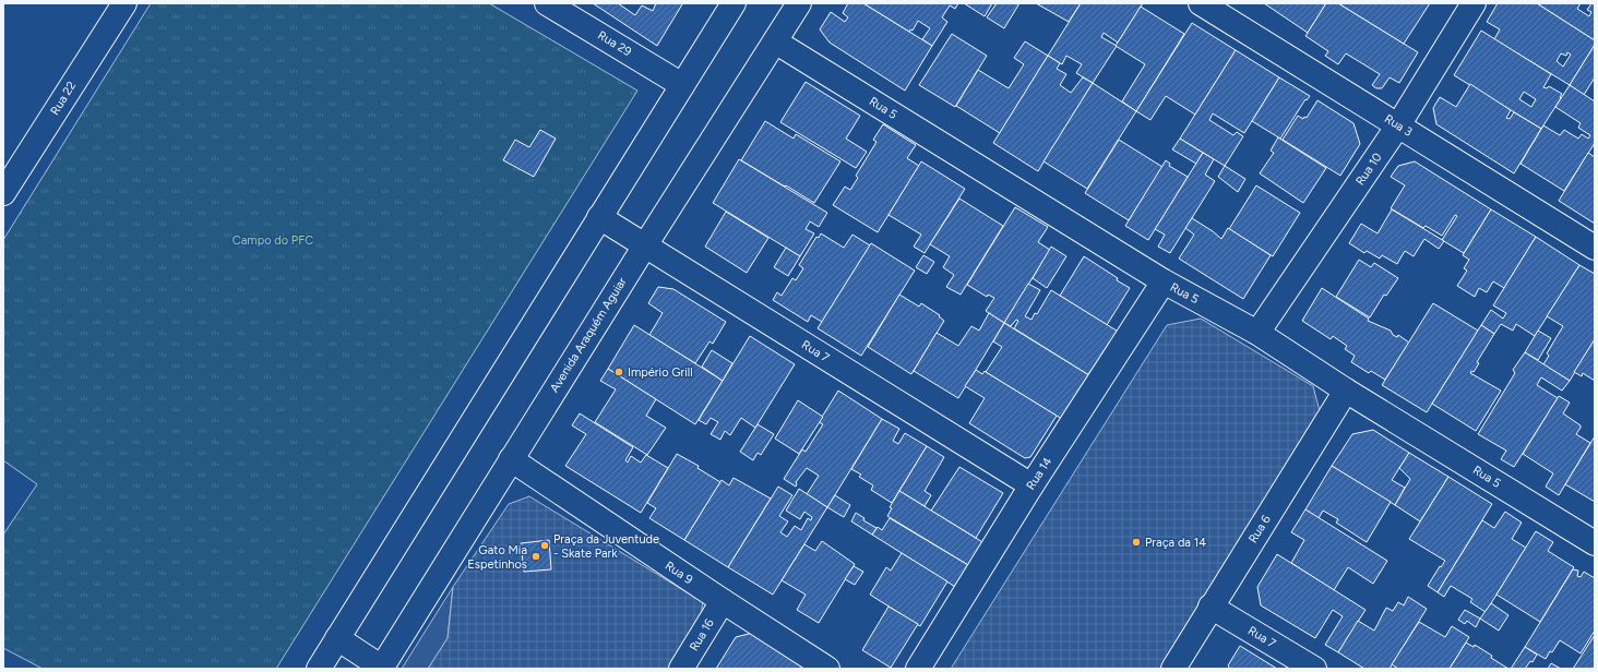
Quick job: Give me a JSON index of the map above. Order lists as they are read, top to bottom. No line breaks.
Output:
{"streets":{"street":["Rua 29","Rua 22","Rua 5","Rua 3","Rua 10","Avenida Araquém Aguiar","Rua 7","Rua 14","Rua 6","Rua 9","Rua 16"]},"crossings":[["Rua 5","Rua 10"],["Rua 5","Avenida Araquém Aguiar"],["Rua 5","Rua 14"],["Rua 5","Rua 6"],["Rua 3","Rua 10"],["Avenida Araquém Aguiar","Rua 7"],["Avenida Araquém Aguiar","Rua 9"],["Rua 7","Rua 14"],["Rua 7","Rua 6"],["Rua 9","Rua 16"]],"parks":["Campo do PFC"],"places":["Império Grill","Praça da 14","Praça da Juventude - Skate Park","Gato Mia Espetinhos"]}
